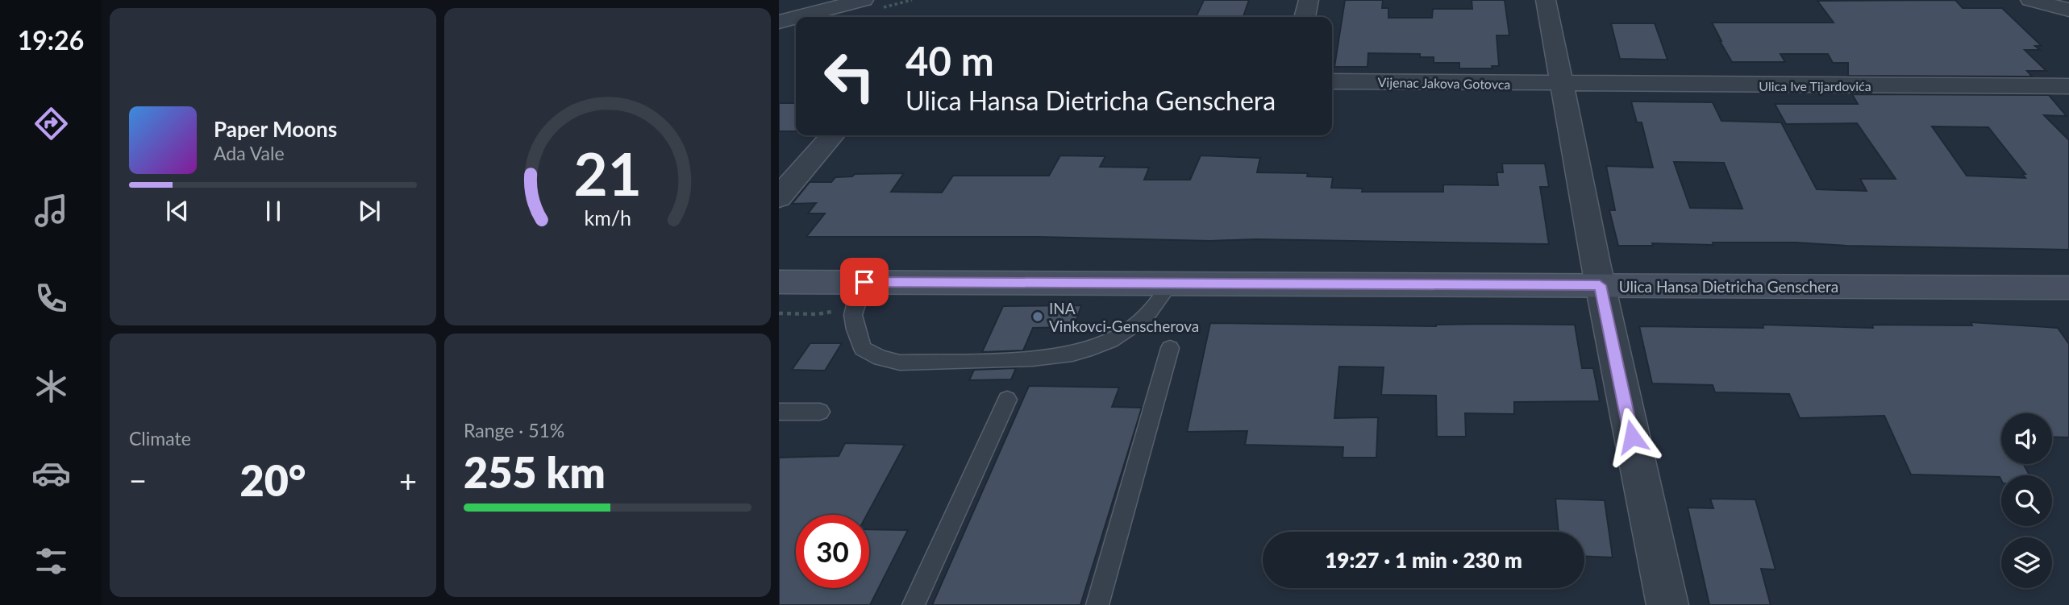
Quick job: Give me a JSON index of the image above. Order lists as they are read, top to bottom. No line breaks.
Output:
{"streets":{"main road":["Ulica Hansa Dietricha Genschera"],"street":["Vijenac Jakova Gotovca","Ulica Ive Tijardovića"]},"crossings":[["Vijenac Jakova Gotovca","Ulica Ive Tijardovića"]],"places":["INA Vinkovci-Genscherova"],"page":{"tabs":"19:26","turn":["40 m","Ulica Hansa Dietricha Genschera"],"song":["Paper Moons","Ada Vale"],"tile":["Climate",["Range · 51%","255 km"]],"heat":["−","20°","+"],"limit":"30","trip":"19:27 · 1 min · 230 m","gauge":["21","km/h"]}}
